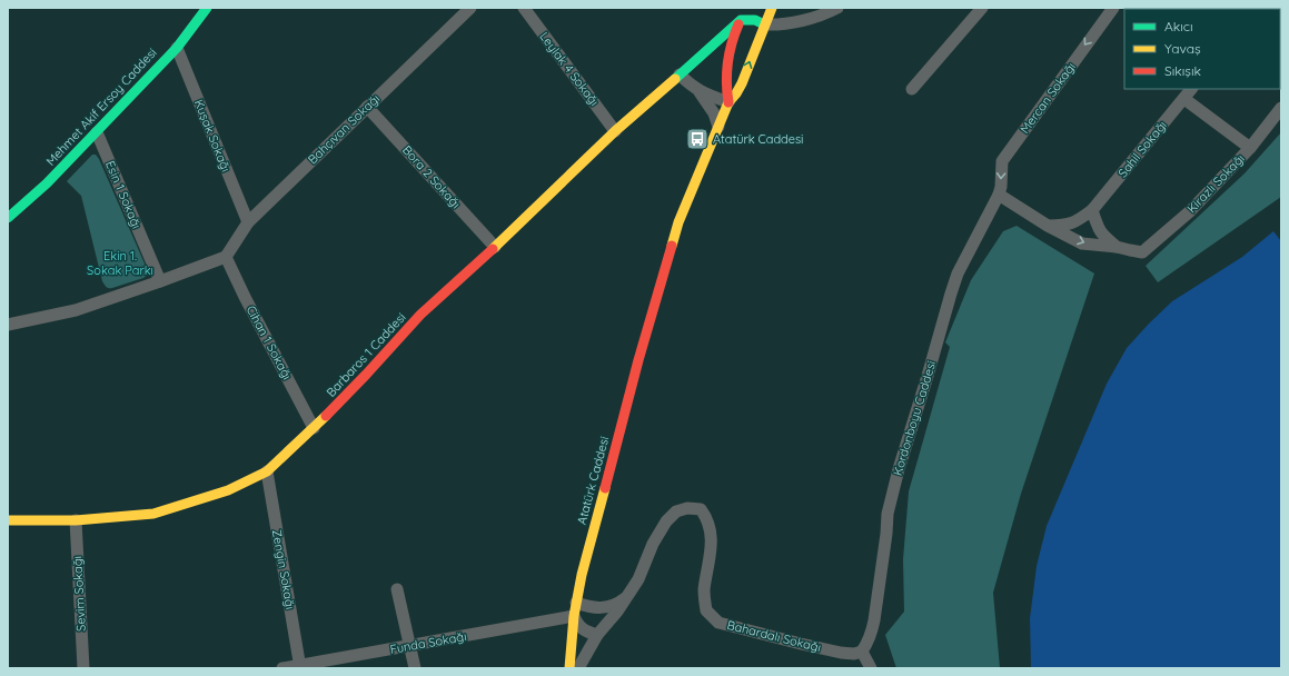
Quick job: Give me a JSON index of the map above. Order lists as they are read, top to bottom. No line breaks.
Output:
{"streets":{"street":["Leylak 4 Sokağı","Mercan Sokağı","Mehmet Akif Ersoy Caddesi","Bahçıvan Sokağı","Kuşak Sokağı","Sahil Sokağı","Bora 2 Sokağı","Kirazlı Sokağı","Esin 1 Sokağı","Cihan 1 Sokağı","Barbaros 1 Caddesi","Kordonboyu Caddesi","Atatürk Caddesi","Zengin Sokağı","Sevim Sokağı","Bahardalı Sokağı","Funda Sokağı"]},"crossings":[["Leylak 4 Sokağı","Barbaros 1 Caddesi"],["Mercan Sokağı","Kordonboyu Caddesi"],["Mehmet Akif Ersoy Caddesi","Kuşak Sokağı"],["Mehmet Akif Ersoy Caddesi","Esin 1 Sokağı"],["Bahçıvan Sokağı","Kuşak Sokağı"],["Bahçıvan Sokağı","Bora 2 Sokağı"],["Bahçıvan Sokağı","Cihan 1 Sokağı"],["Bora 2 Sokağı","Barbaros 1 Caddesi"],["Cihan 1 Sokağı","Barbaros 1 Caddesi"],["Barbaros 1 Caddesi","Zengin Sokağı"],["Barbaros 1 Caddesi","Sevim Sokağı"],["Kordonboyu Caddesi","Bahardalı Sokağı"],["Atatürk Caddesi","Funda Sokağı"],["Zengin Sokağı","Funda Sokağı"]],"one_way":["Mercan Sokağı"],"parks":["Ekin 1. Sokak Parkı"],"places":{"bus stop":["Atatürk Caddesi"]},"legend":["Akıcı","Yavaş","Sıkışık"]}
